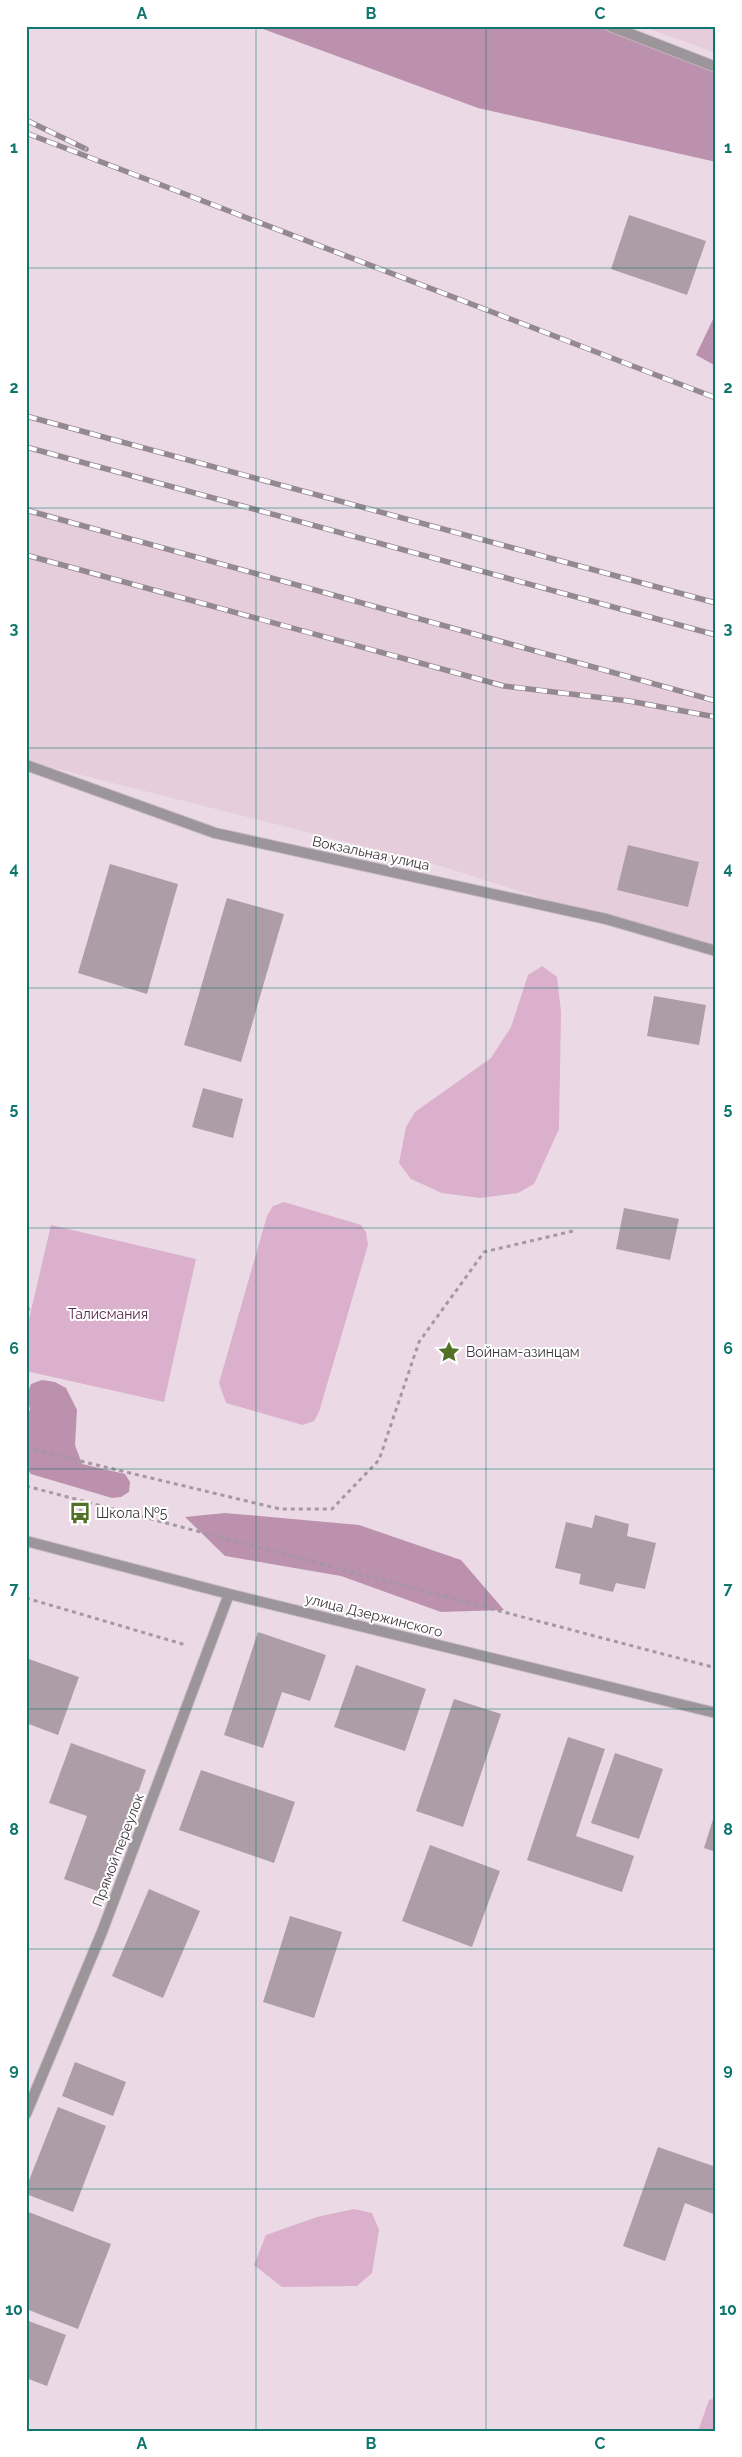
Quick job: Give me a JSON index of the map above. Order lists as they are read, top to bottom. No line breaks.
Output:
{"streets":{"street":["Вокзальная улица","улица Дзержинского","Прямой переулок"]},"crossings":[["улица Дзержинского","Прямой переулок"]],"parks":["Талисмания"],"places":{"place":["Войнам-азинцам"],"bus stop":["Школа №5"]},"grid":{"columns":["A","B","C"],"rows":["1","2","3","4","5","6","7","8","9","10"]}}
